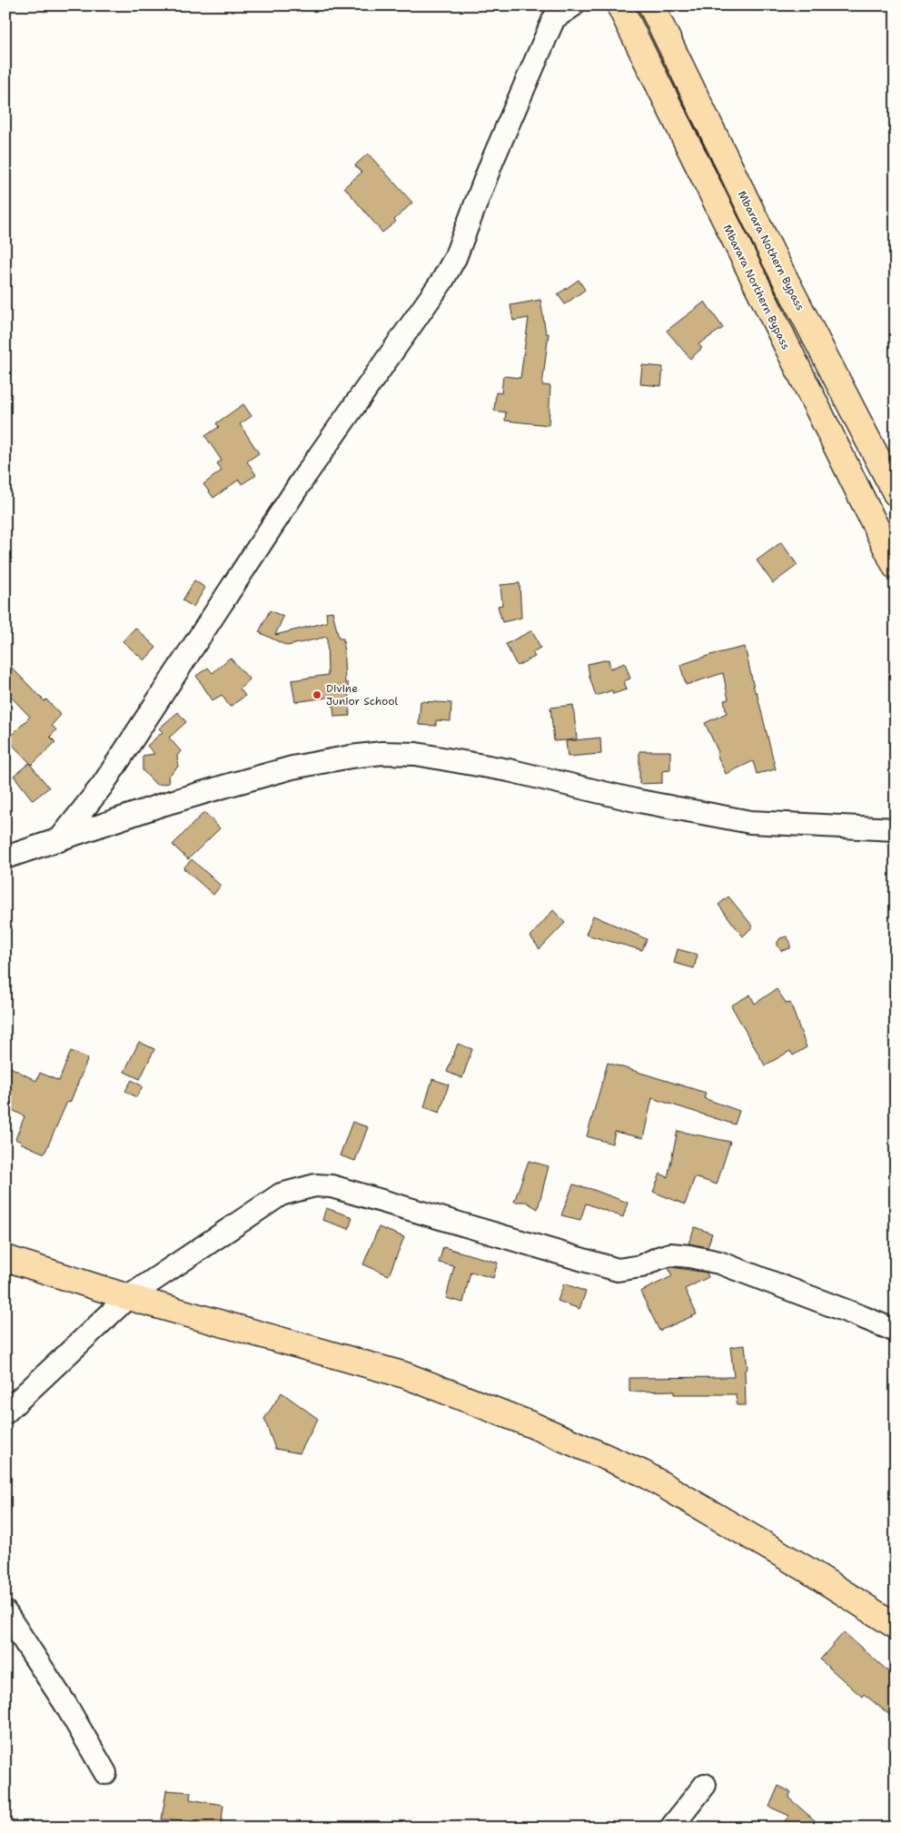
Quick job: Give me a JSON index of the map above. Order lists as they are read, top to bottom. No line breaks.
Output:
{"streets":{"main road":["Mbarara Nothern Bypass","Mbarara Northern Bypass"]},"places":["Divine Junior School"]}
